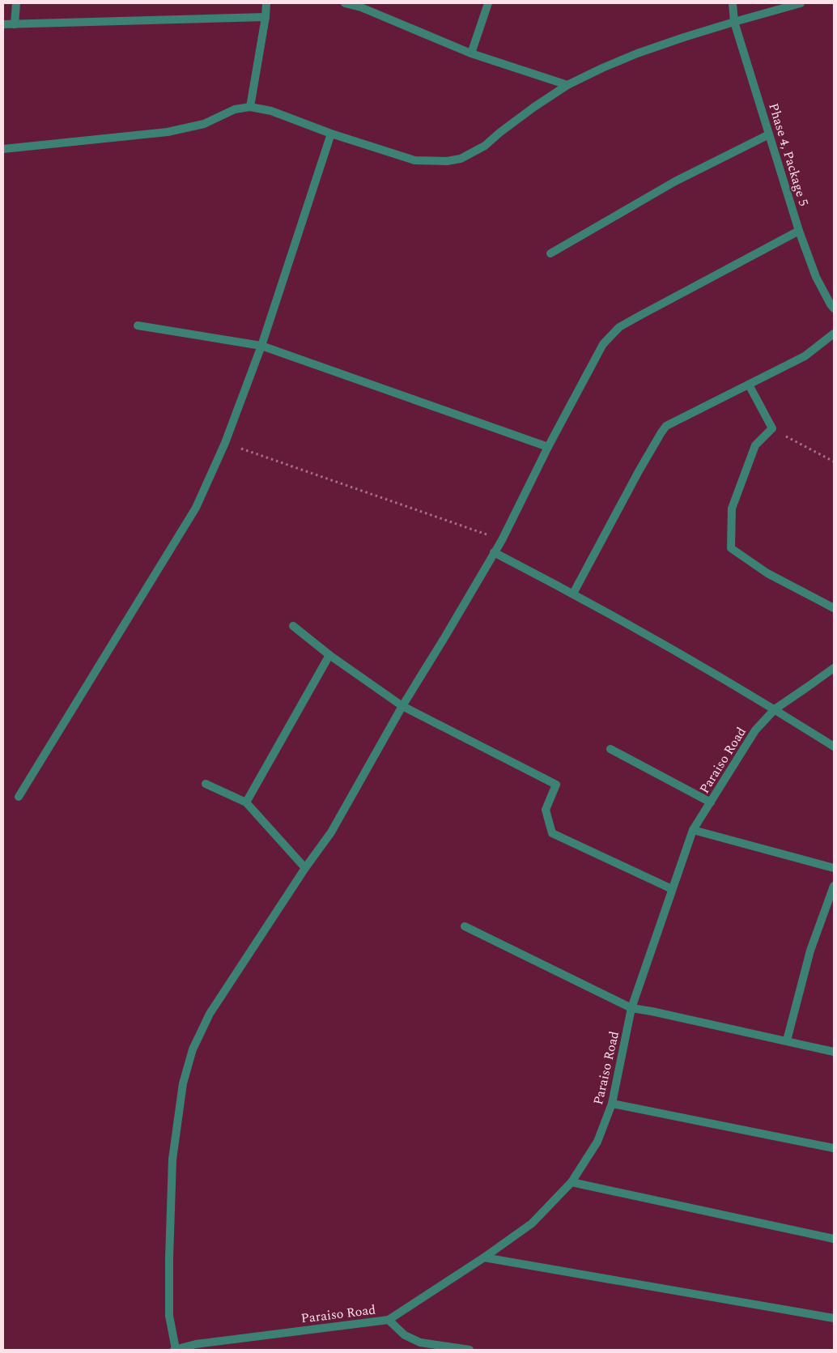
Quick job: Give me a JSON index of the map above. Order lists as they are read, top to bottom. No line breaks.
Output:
{"streets":{"street":["Phase 4, Package 5","Paraiso Road"]}}
